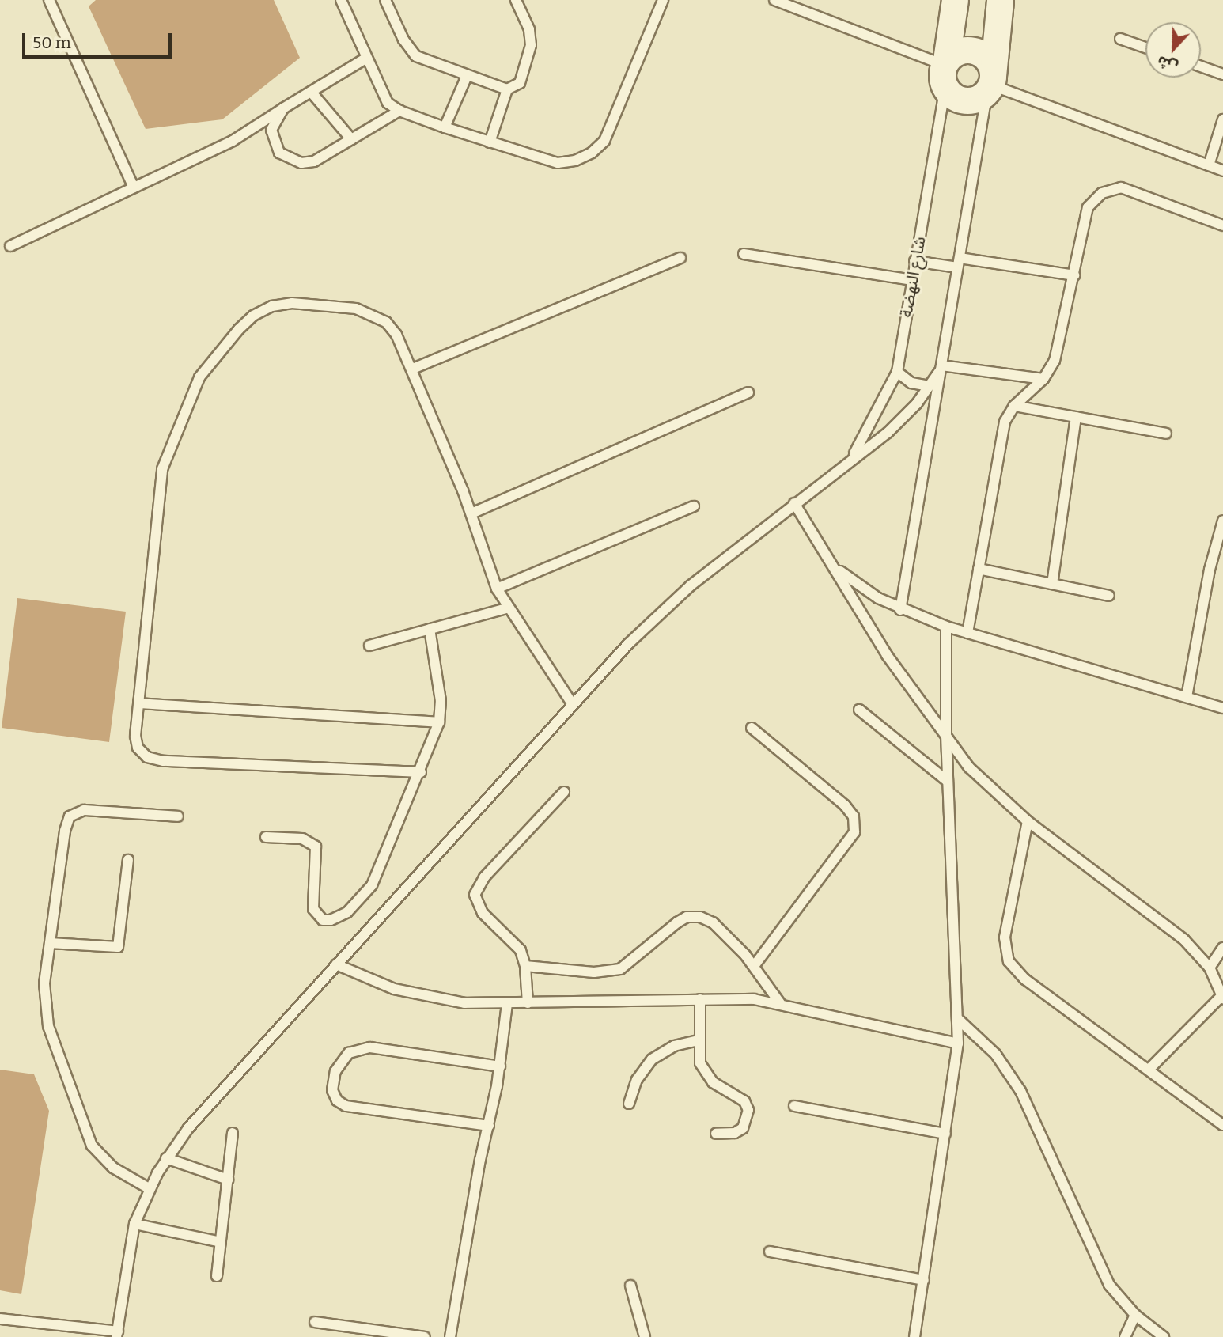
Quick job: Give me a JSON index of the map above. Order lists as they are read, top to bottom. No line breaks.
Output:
{"streets":{"main road":["شارع النهضة"]},"scale_bar":"50 m","north":"bottom"}
